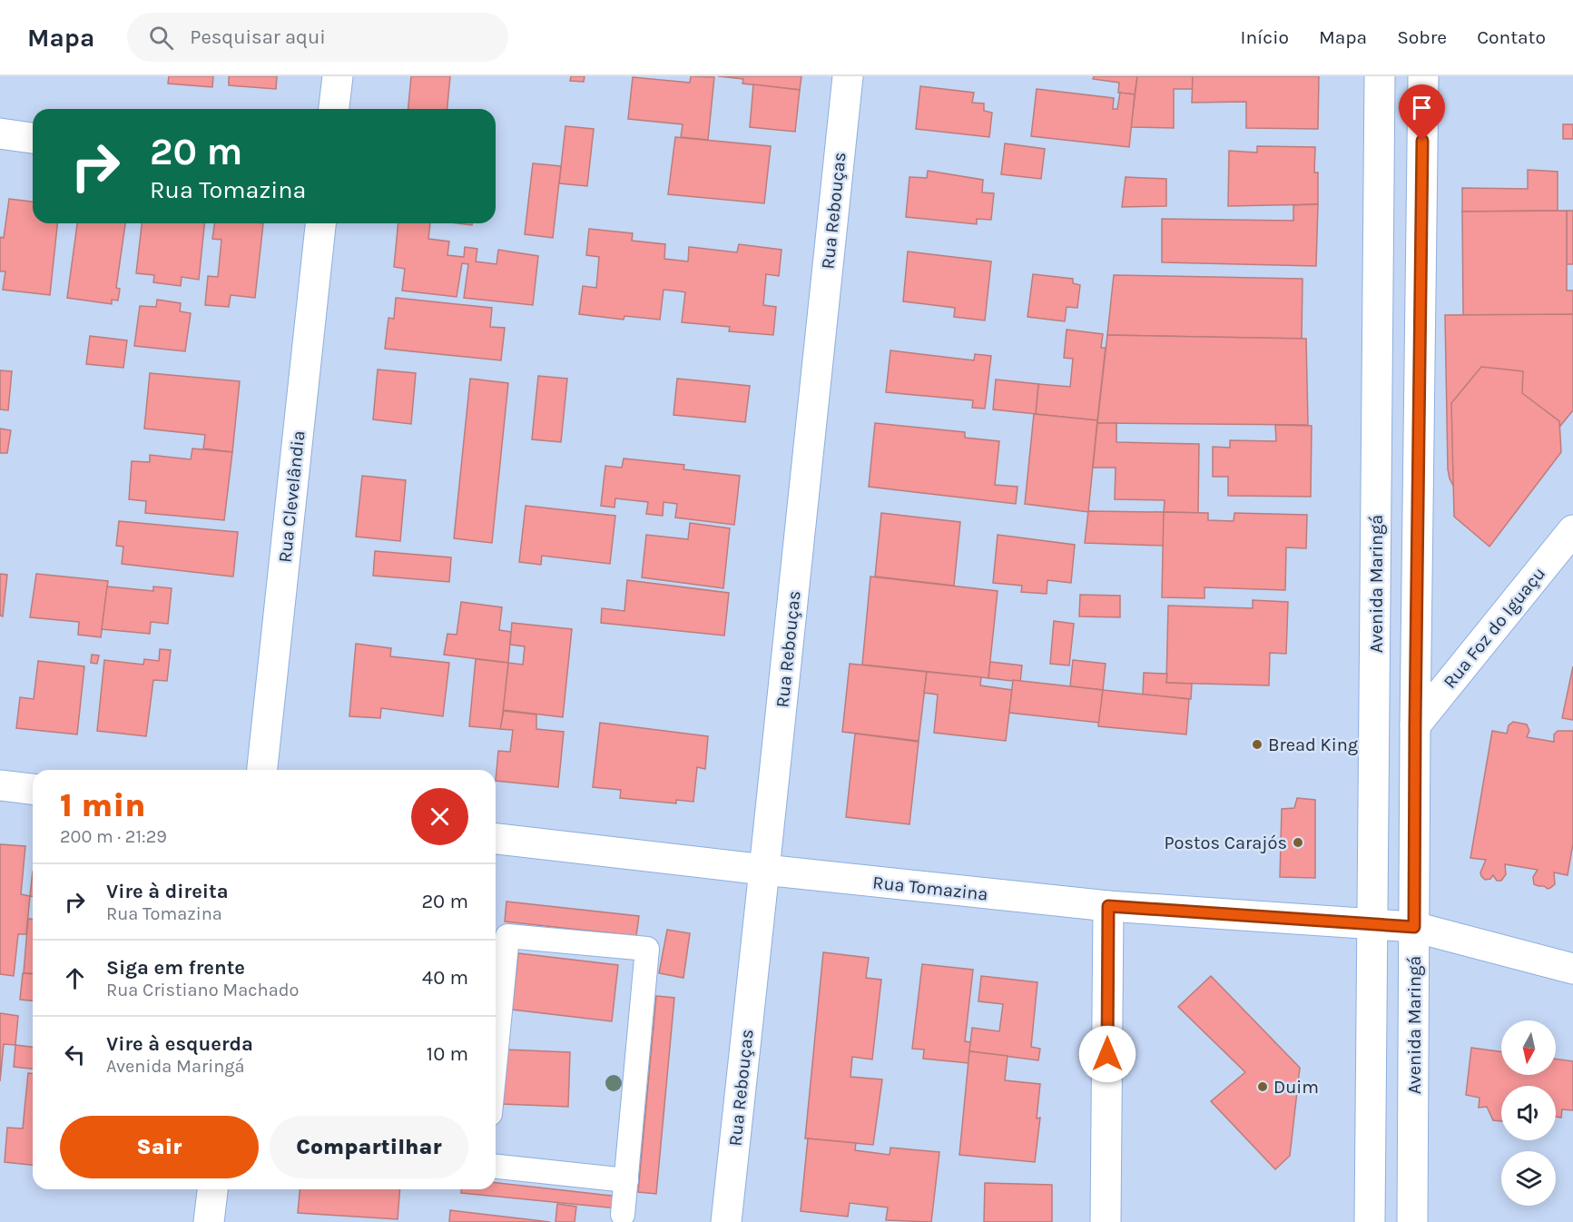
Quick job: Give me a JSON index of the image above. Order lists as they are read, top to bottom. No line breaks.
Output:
{"streets":{"street":["Rua Rebouças","Rua Clevelândia","Avenida Maringá","Rua Foz do Iguaçu","Rua Tomazina"]},"crossings":[["Rua Rebouças","Rua Tomazina"],["Avenida Maringá","Rua Foz do Iguaçu"],["Avenida Maringá","Rua Tomazina"]],"places":["Bread King","Postos Carajós","Duim"],"north":"bottom","page":{"header":"Mapa","search":"Pesquisar aqui","nav":["Início","Mapa","Sobre","Contato"],"turn":["20 m","Rua Tomazina"],"heading":["1 min","200 m · 21:29"],"list":[{"name":"Vire à direita","note":"Rua Tomazina","value":"20 m"},{"name":"Siga em frente","note":"Rua Cristiano Machado","value":"40 m"},{"name":"Vire à esquerda","note":"Avenida Maringá","value":"10 m"}],"buttons":["Sair","Compartilhar"]}}
